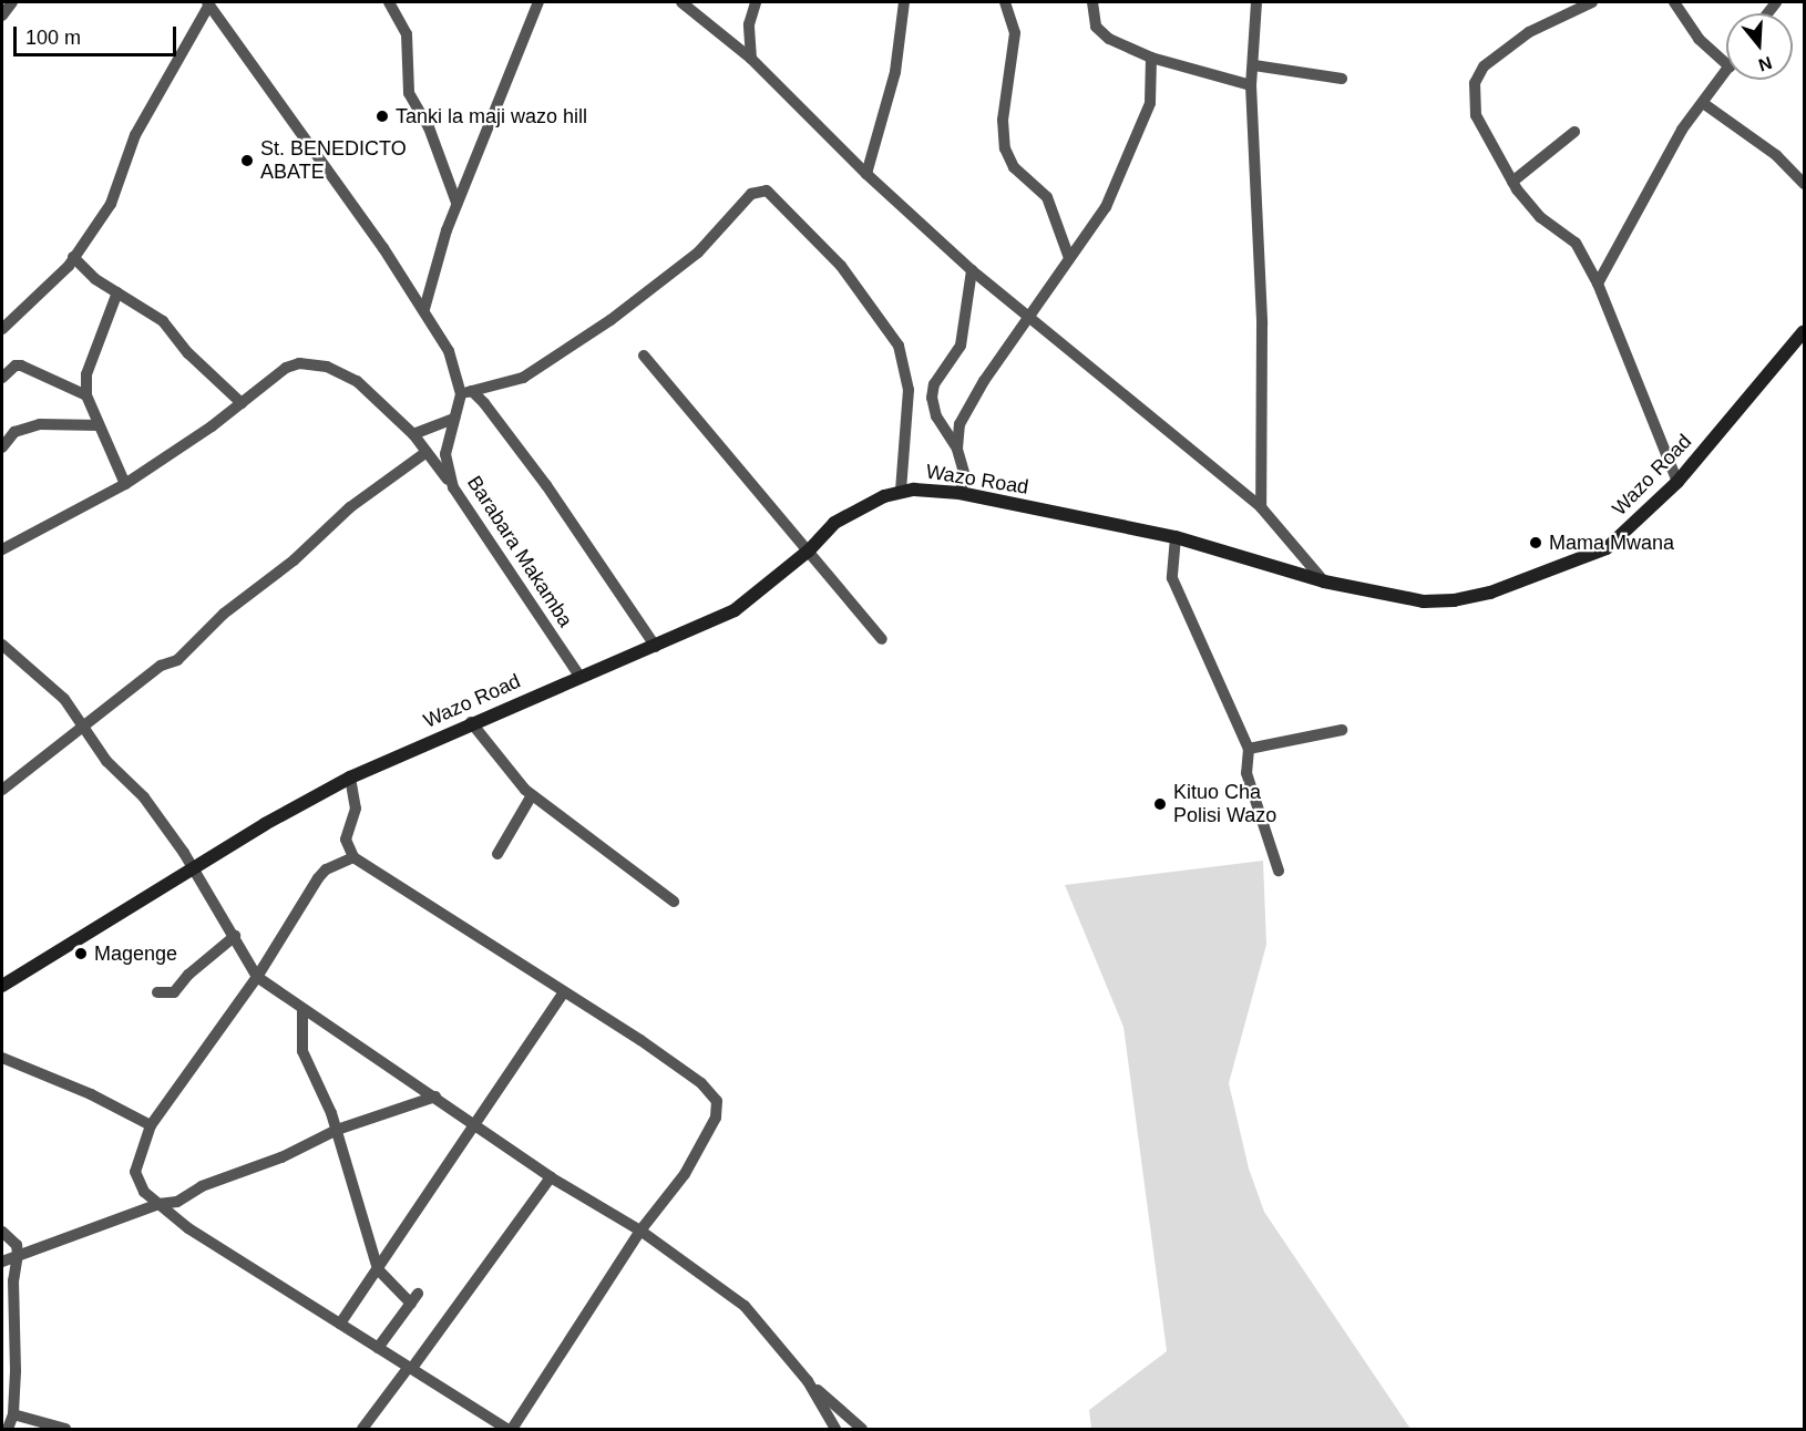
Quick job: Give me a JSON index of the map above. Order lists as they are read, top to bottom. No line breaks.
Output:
{"streets":{"main road":["Wazo Road"],"street":["Barabara Makamba"]},"crossings":[["Wazo Road","Barabara Makamba"]],"places":["Tanki la maji wazo hill","St. BENEDICTO ABATE","Mama Mwana","Kituo Cha Polisi Wazo","Magenge"],"scale_bar":"100 m","north":"bottom"}
